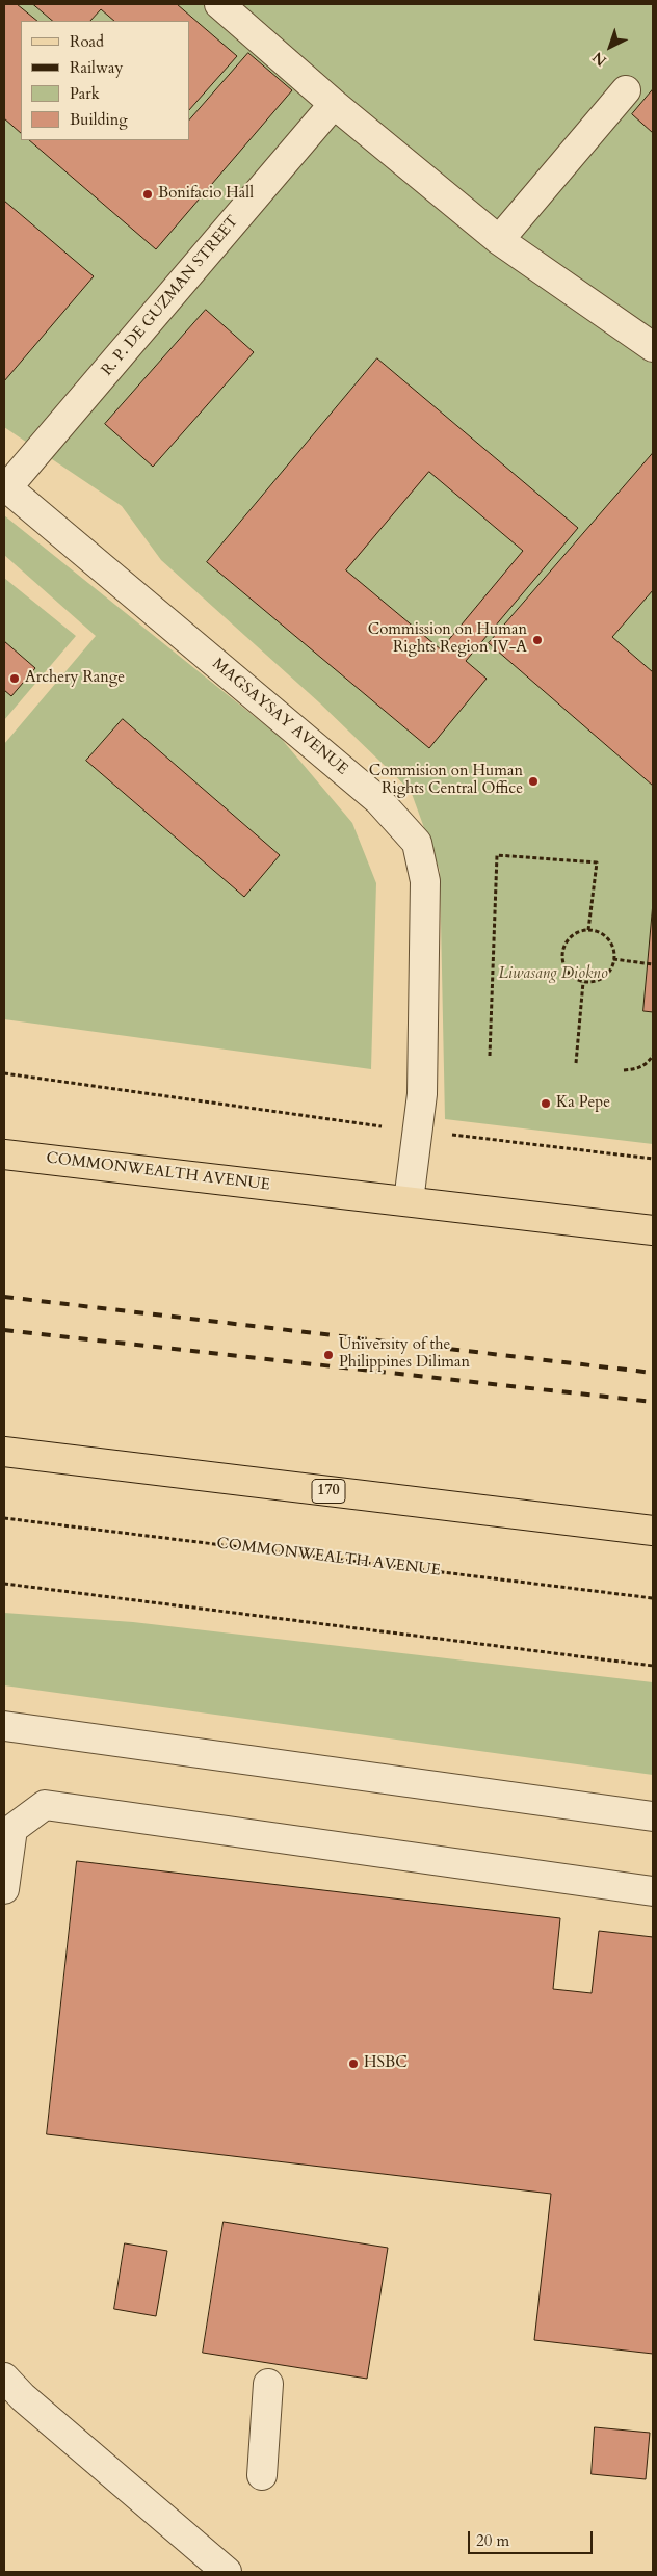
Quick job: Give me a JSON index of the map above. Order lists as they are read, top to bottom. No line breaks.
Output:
{"streets":{"main road":["COMMONWEALTH AVENUE","170"],"street":["R. P. DE GUZMAN STREET","MAGSAYSAY AVENUE"]},"crossings":[["R. P. DE GUZMAN STREET","MAGSAYSAY AVENUE"],["MAGSAYSAY AVENUE","COMMONWEALTH AVENUE"]],"parks":["Liwasang Diokno"],"places":["Bonifacio Hall","Commission on Human Rights Region IV-A","Archery Range","Commision on Human Rights Central Office","Ka Pepe","University of the Philippines Diliman","HSBC"],"legend":["Road","Railway","Park","Building"],"scale_bar":"20 m","north":"bottom left"}
